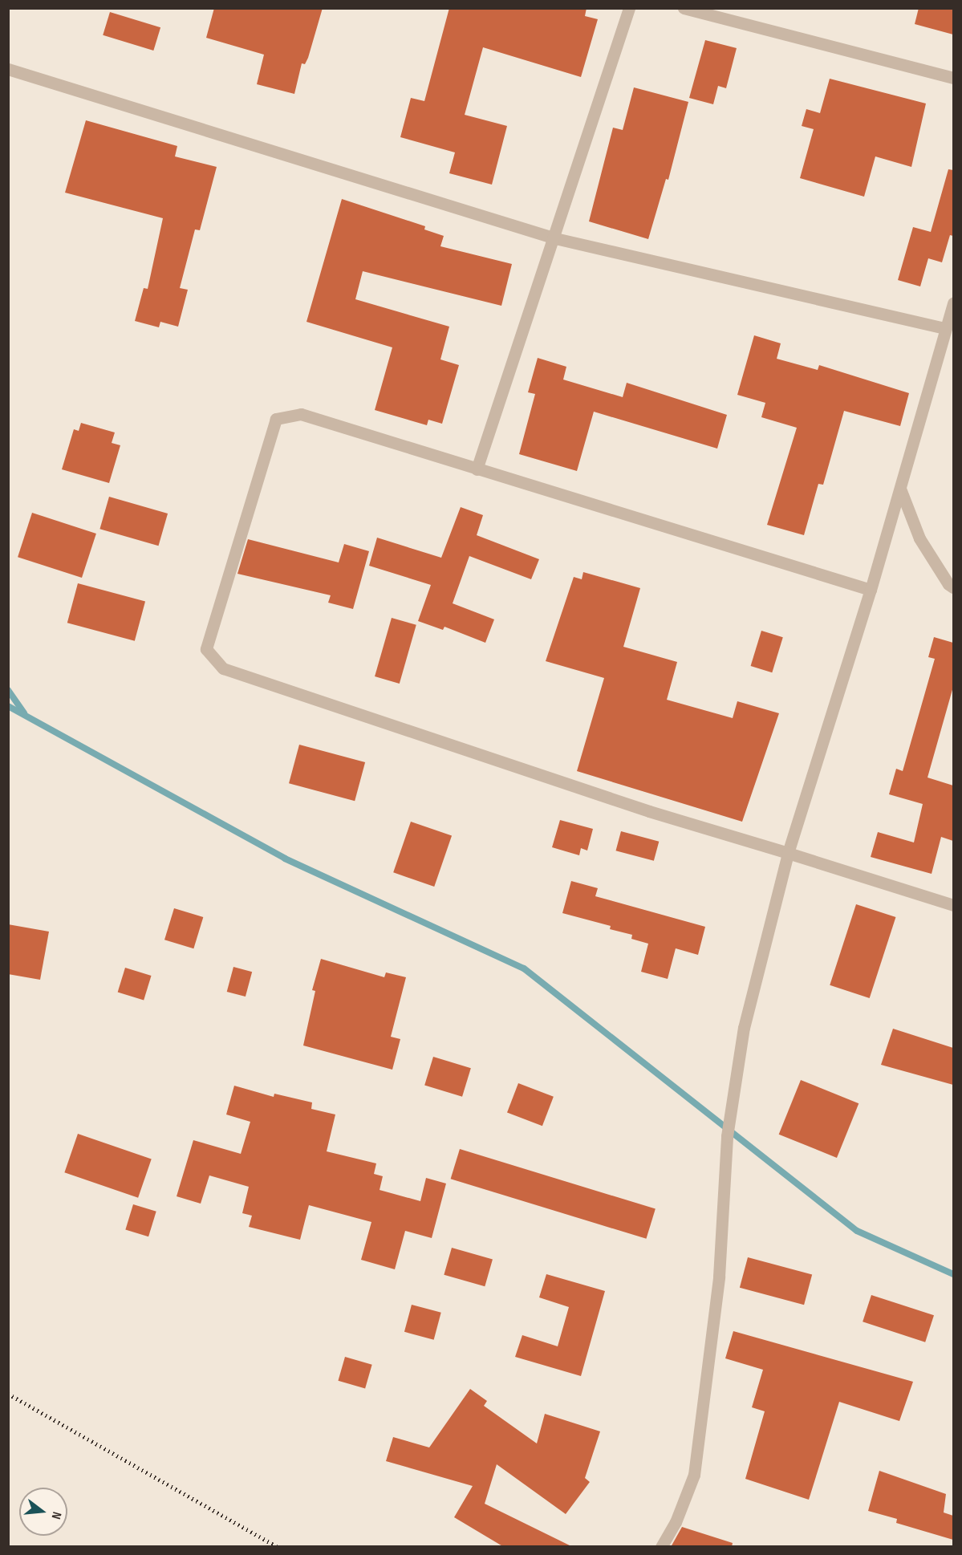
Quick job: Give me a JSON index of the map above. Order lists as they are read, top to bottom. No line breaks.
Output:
{"north":"right"}
